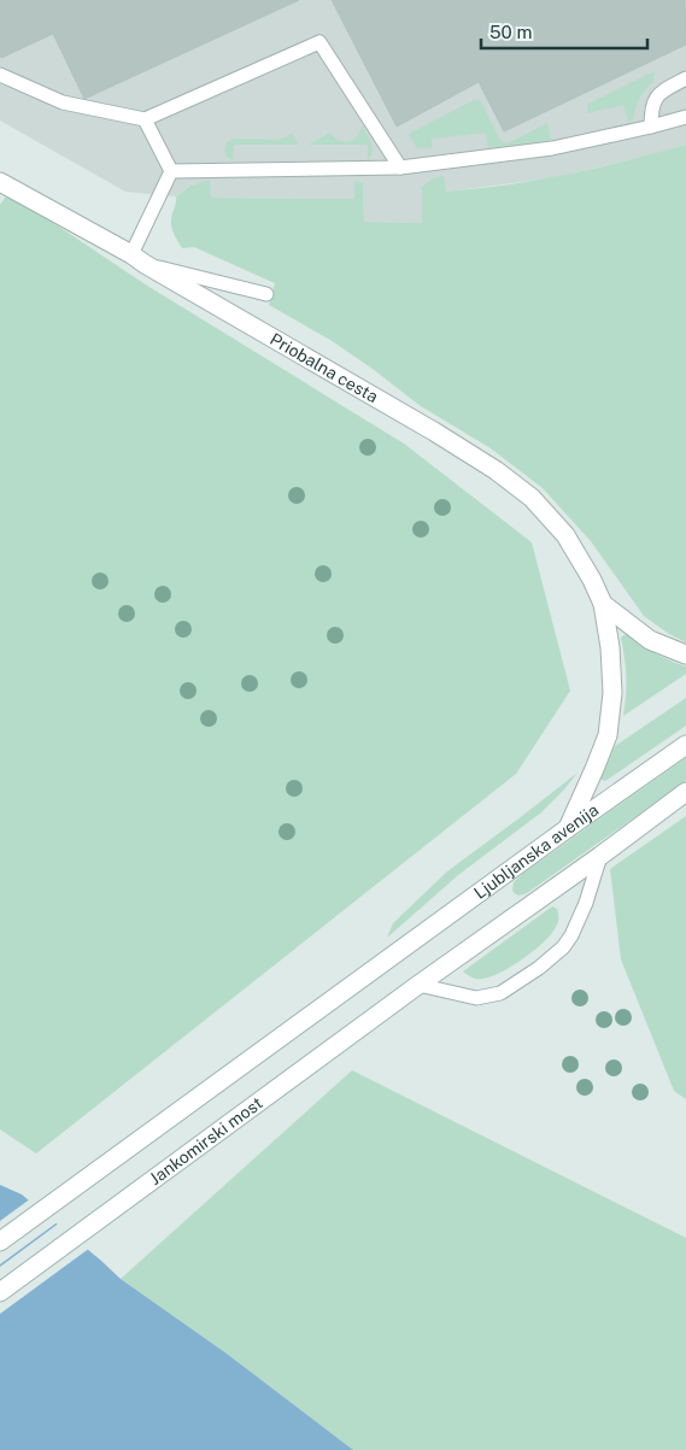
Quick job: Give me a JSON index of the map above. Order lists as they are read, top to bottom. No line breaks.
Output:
{"streets":{"main road":["Priobalna cesta","Ljubljanska avenija","Jankomirski most"]},"crossings":[["Priobalna cesta","Ljubljanska avenija"]],"scale_bar":"50 m"}
